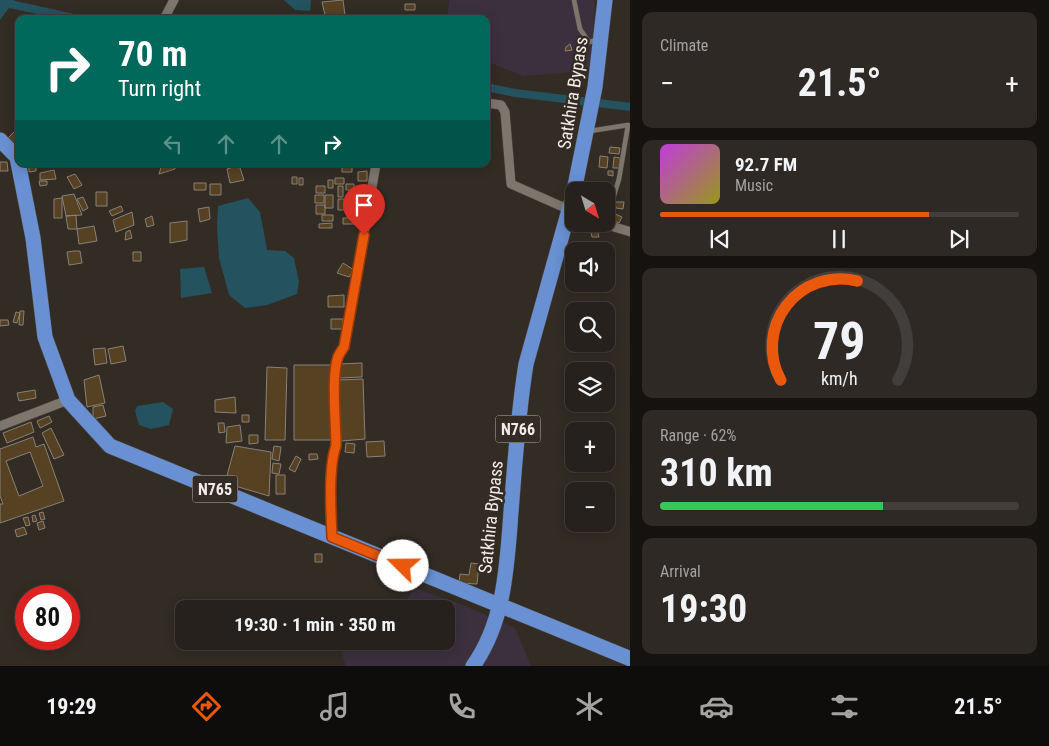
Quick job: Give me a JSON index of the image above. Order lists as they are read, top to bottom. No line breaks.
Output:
{"streets":{"highway":["Satkhira Bypass","N766","N765"]},"crossings":[["Satkhira Bypass","N765"]],"north":"bottom right","page":{"tile":["Climate",["Range · 62%","310 km"],["Arrival","19:30"]],"turn":["70 m","Turn right"],"heat":["−","21.5°","+"],"song":["92.7 FM","Music"],"map_buttons":["+","−"],"limit":"80","trip":"19:30 · 1 min · 350 m","tabs":["19:29","21.5°"],"gauge":["79","km/h"]}}
